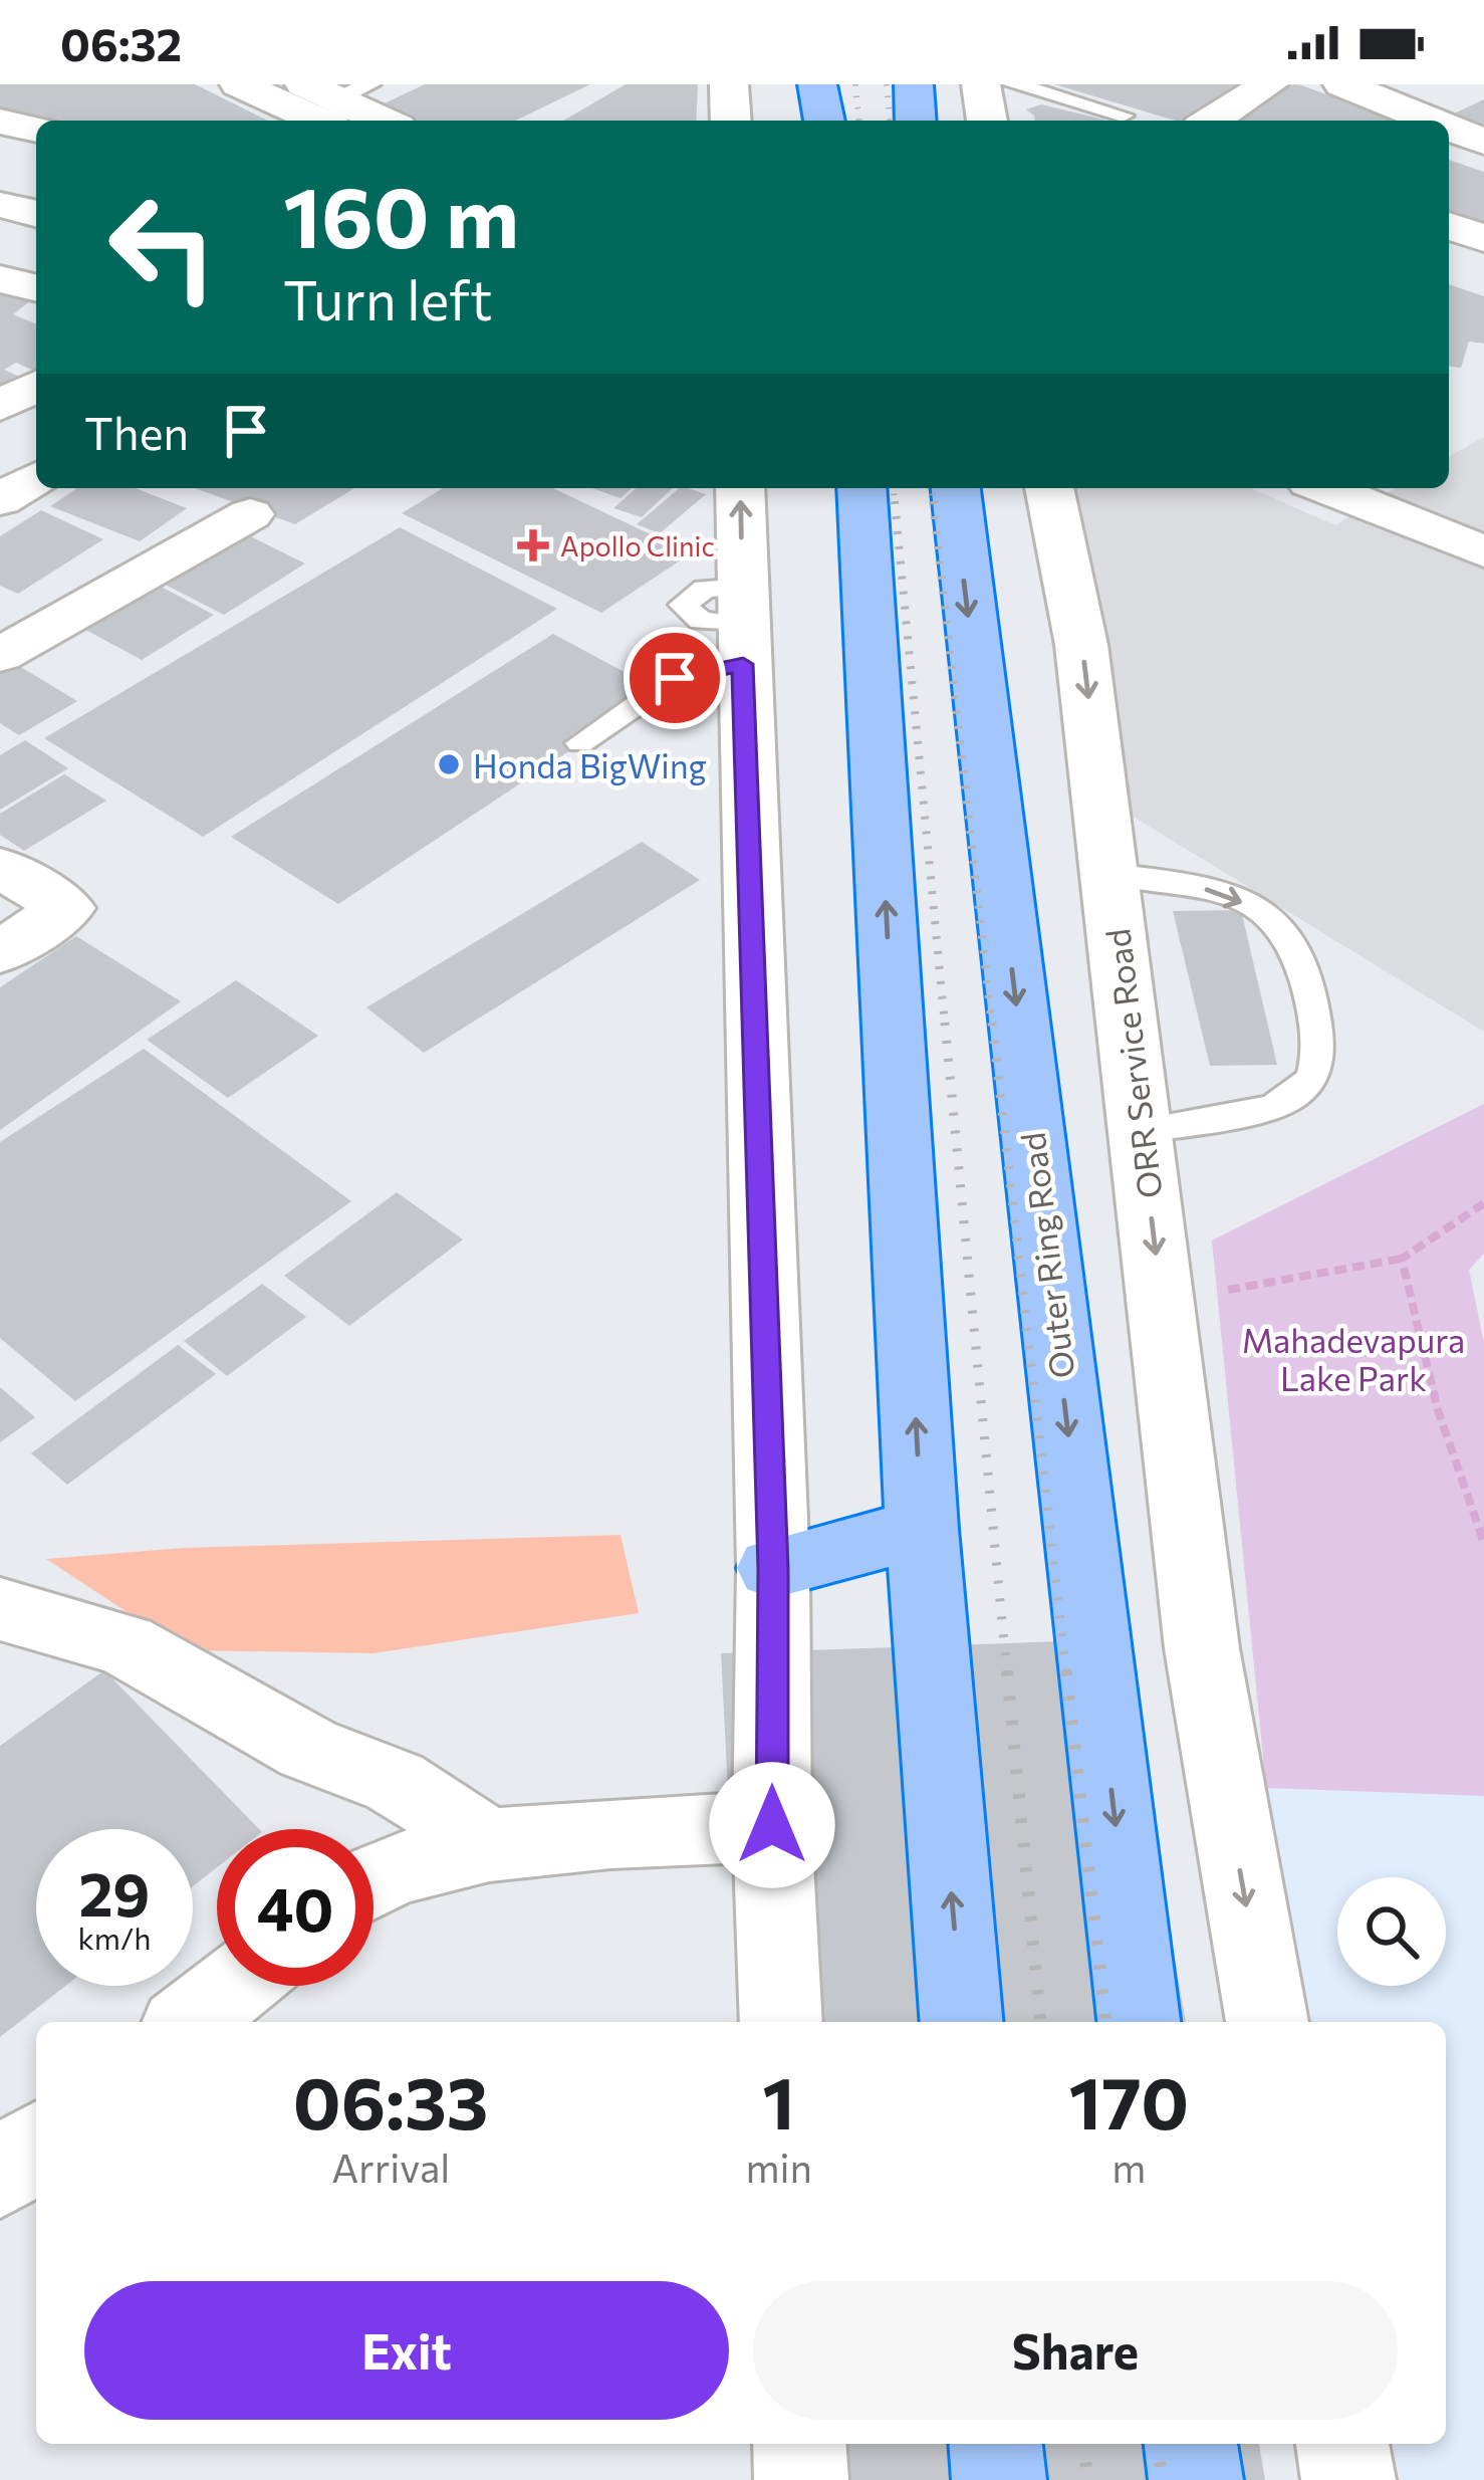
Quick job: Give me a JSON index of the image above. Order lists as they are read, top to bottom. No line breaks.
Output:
{"streets":{"highway":["Outer Ring Road"],"street":["ORR Service Road"]},"parks":["Mahadevapura Lake Park"],"places":{"health":["Apollo Clinic"],"other":["Honda BigWing"]},"page":{"status":"06:32","turn":["160 m","Turn left"],"then":"Then","speed":"29 km/h","limit":"40","eta":["06:33","Arrival","1","min","170","m"],"buttons":["Exit","Share"]}}
